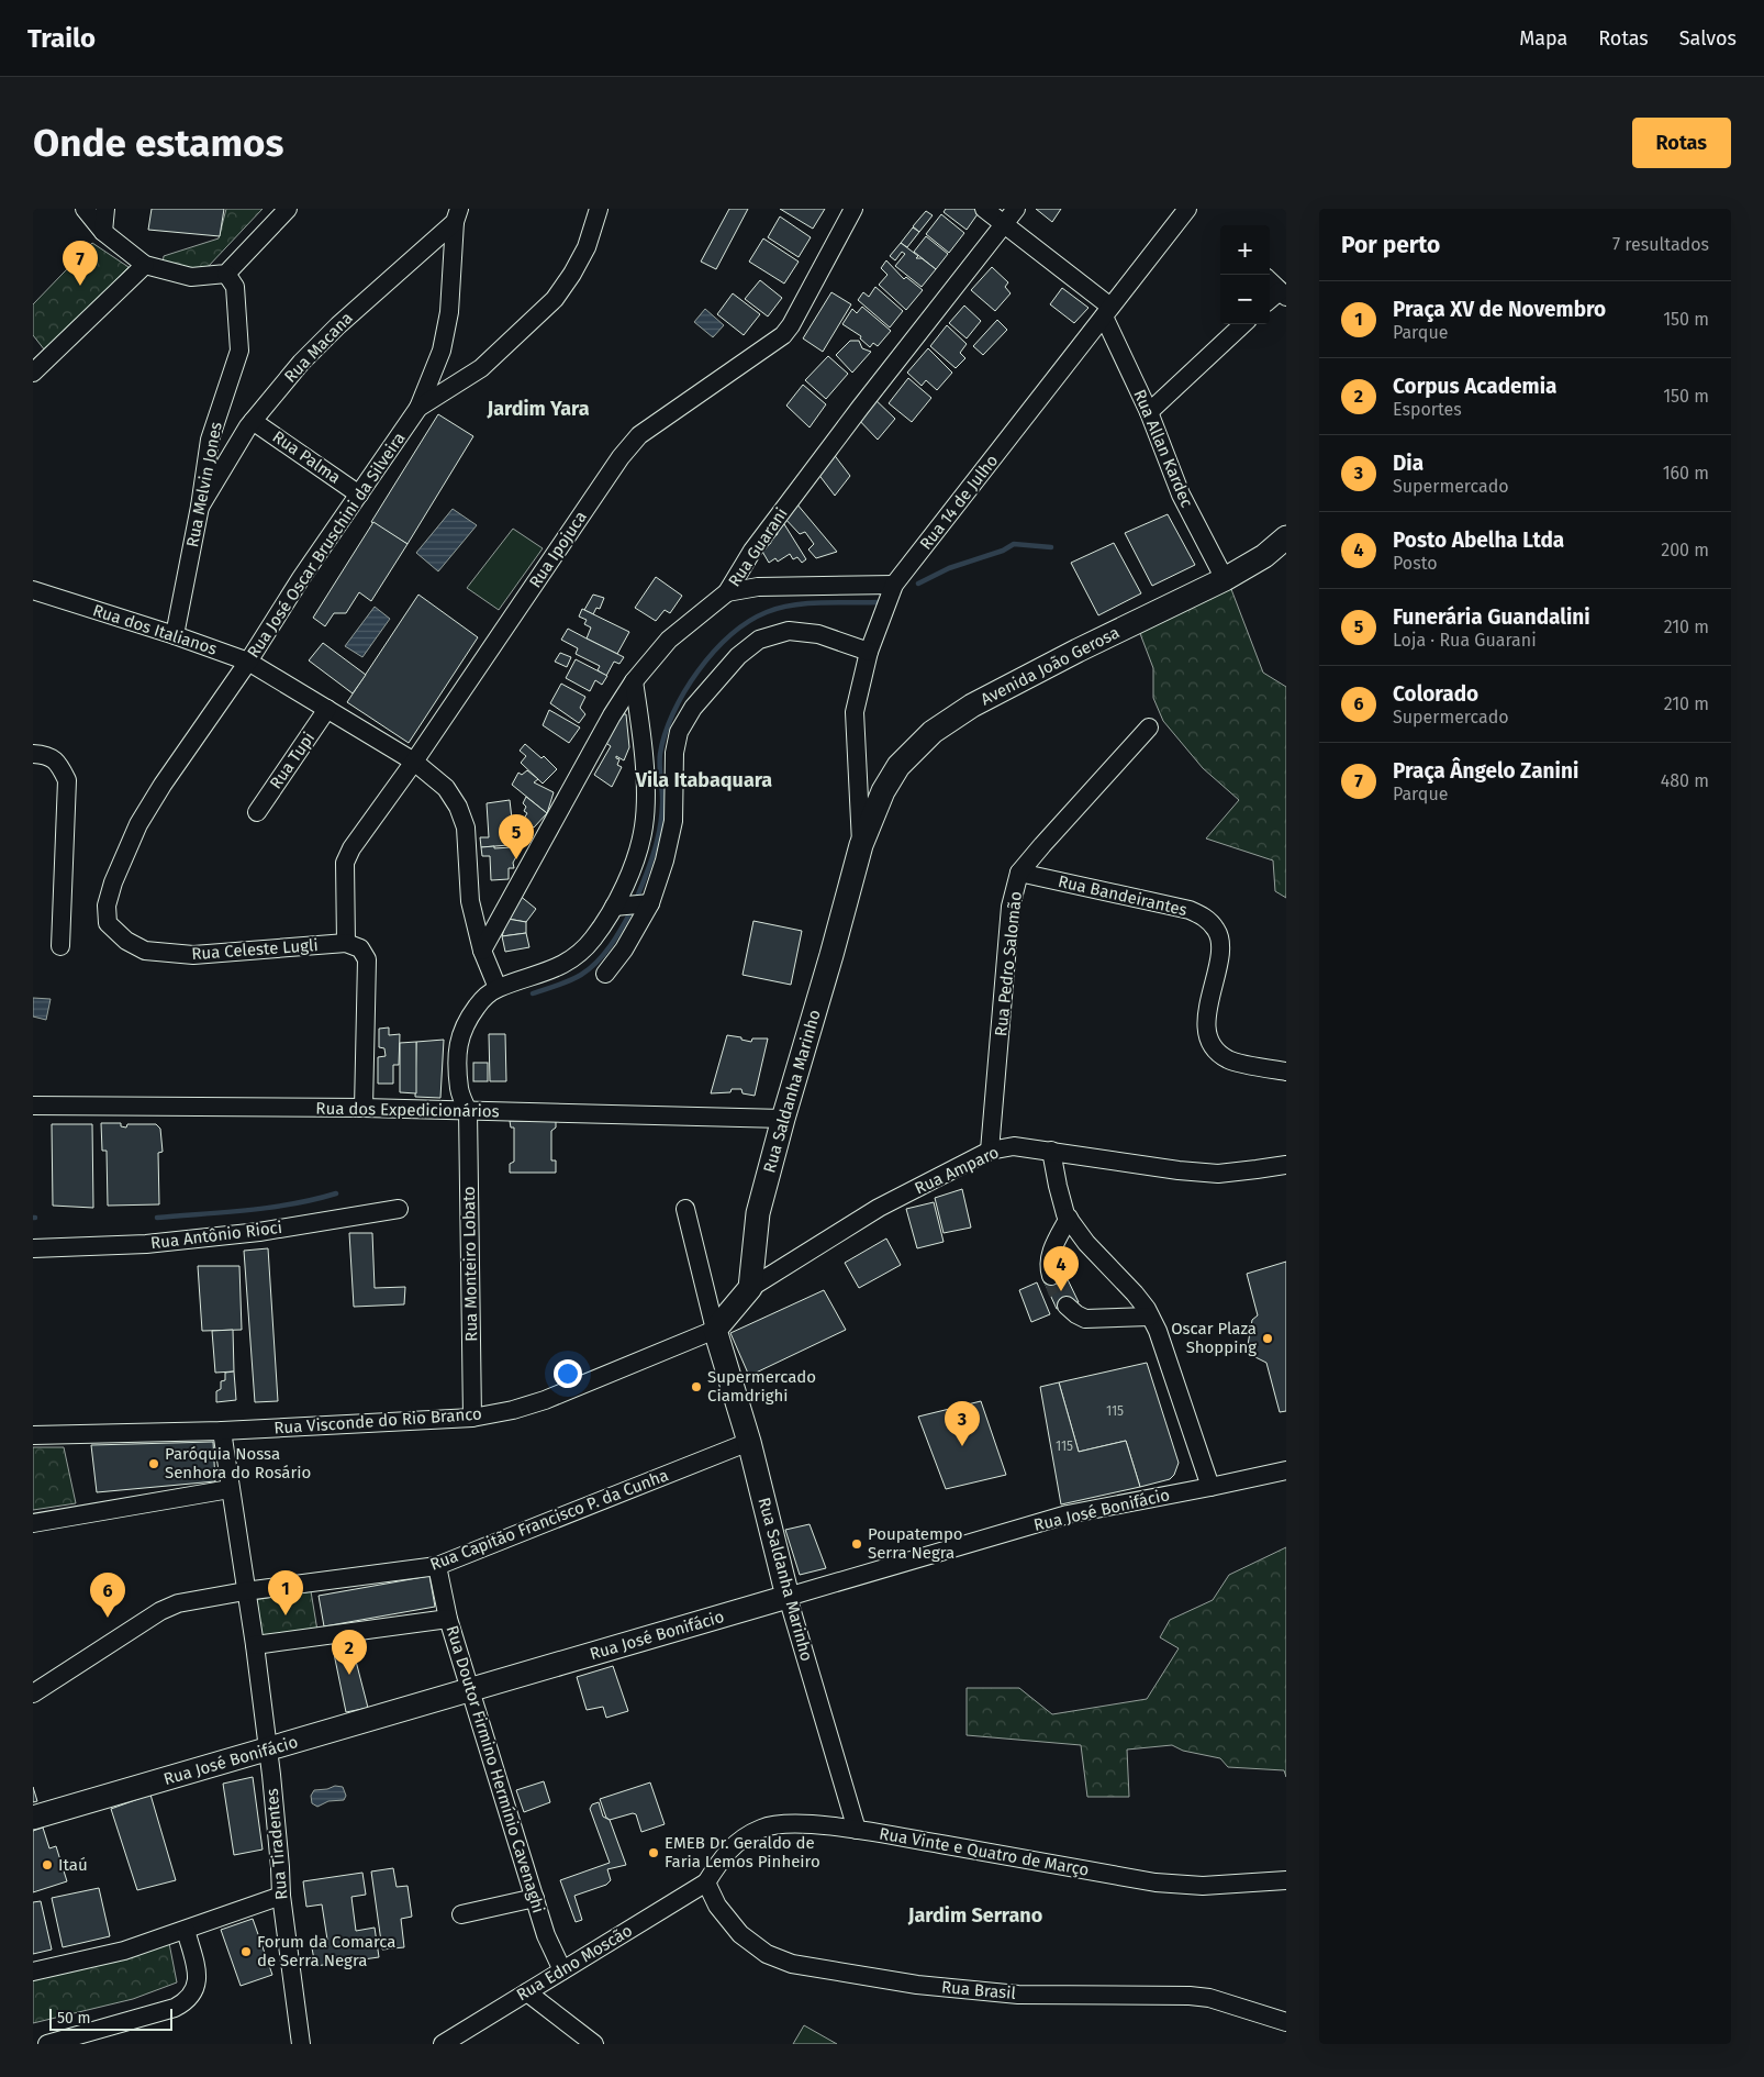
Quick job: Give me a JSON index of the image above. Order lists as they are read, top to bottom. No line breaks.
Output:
{"streets":{"main road":["Avenida João Gerosa","Rua Saldanha Marinho","Rua José Bonifácio"],"street":["Rua Macana","Rua Allan Kardec","Rua Palma","Rua Melvin Jones","Rua 14 de Julho","Rua José Oscar Bruschini da Silveira","Rua Guarani","Rua Ipojuca","Rua dos Italianos","Rua Tupi","Rua Bandeirantes","Rua Celeste Lugli","Rua Pedro Salomão","Rua dos Expedicionários","Rua Amparo","Rua Antônio Rioci","Rua Monteiro Lobato","Rua Visconde do Rio Branco","Rua Capitão Francisco P. da Cunha","Rua Doutor Firmino Hermínio Cavenaghi","Rua Tiradentes","Rua Vinte e Quatro de Março","Rua Edno Moscão","Rua Brasil"]},"crossings":[["Rua Macana","Rua Palma"],["Rua Macana","Rua Melvin Jones"],["Rua Allan Kardec","Rua 14 de Julho"],["Rua Allan Kardec","Avenida João Gerosa"],["Rua Palma","Rua José Oscar Bruschini da Silveira"],["Rua Melvin Jones","Rua dos Italianos"],["Rua 14 de Julho","Avenida João Gerosa"],["Rua 14 de Julho","Rua Saldanha Marinho"],["Rua José Oscar Bruschini da Silveira","Rua dos Italianos"],["Rua José Oscar Bruschini da Silveira","Rua Celeste Lugli"],["Rua Guarani","Rua dos Italianos"],["Rua Ipojuca","Rua dos Italianos"],["Rua Ipojuca","Rua Celeste Lugli"],["Rua dos Italianos","Rua Tupi"],["Rua dos Italianos","Rua Monteiro Lobato"],["Avenida João Gerosa","Rua Saldanha Marinho"],["Rua Bandeirantes","Rua Pedro Salomão"],["Rua Pedro Salomão","Rua Amparo"],["Rua Saldanha Marinho","Rua dos Expedicionários"],["Rua Saldanha Marinho","Rua Amparo"],["Rua Saldanha Marinho","Rua Visconde do Rio Branco"],["Rua Saldanha Marinho","Rua José Bonifácio"],["Rua Saldanha Marinho","Rua Capitão Francisco P. da Cunha"],["Rua Saldanha Marinho","Rua Vinte e Quatro de Março"],["Rua dos Expedicionários","Rua Monteiro Lobato"],["Rua Monteiro Lobato","Rua Visconde do Rio Branco"],["Rua José Bonifácio","Rua Doutor Firmino Hermínio Cavenaghi"],["Rua José Bonifácio","Rua Tiradentes"],["Rua Capitão Francisco P. da Cunha","Rua Doutor Firmino Hermínio Cavenaghi"],["Rua Capitão Francisco P. da Cunha","Rua Tiradentes"],["Rua Doutor Firmino Hermínio Cavenaghi","Rua Edno Moscão"],["Rua Vinte e Quatro de Março","Rua Edno Moscão"],["Rua Vinte e Quatro de Março","Rua Brasil"],["Rua Edno Moscão","Rua Brasil"]],"districts":["Jardim Yara","Vila Itabaquara","Jardim Serrano"],"places":["Oscar Plaza Shopping","Supermercado Ciamdrighi","Paróquia Nossa Senhora do Rosário","Poupatempo Serra Negra","EMEB Dr. Geraldo de Faria Lemos Pinheiro","Itaú","Forum da Comarca de Serra Negra"],"house_numbers":["115","115"],"scale_bar":"50 m","page":{"header":"Trailo","nav":["Mapa","Rotas","Salvos"],"buttons":"Rotas","title":"Onde estamos","heading":["Por perto","7 resultados"],"map_buttons":["+","−"],"pins":["7","5","4","3","1","6","2"],"list":[{"mark":"1","name":"Praça XV de Novembro","note":"Parque","value":"150 m"},{"mark":"2","name":"Corpus Academia","note":"Esportes","value":"150 m"},{"mark":"3","name":"Dia","note":"Supermercado","value":"160 m"},{"mark":"4","name":"Posto Abelha Ltda","note":"Posto","value":"200 m"},{"mark":"5","name":"Funerária Guandalini","note":"Loja · Rua Guarani","value":"210 m"},{"mark":"6","name":"Colorado","note":"Supermercado","value":"210 m"},{"mark":"7","name":"Praça Ângelo Zanini","note":"Parque","value":"480 m"}],"scale":"50 m"}}
